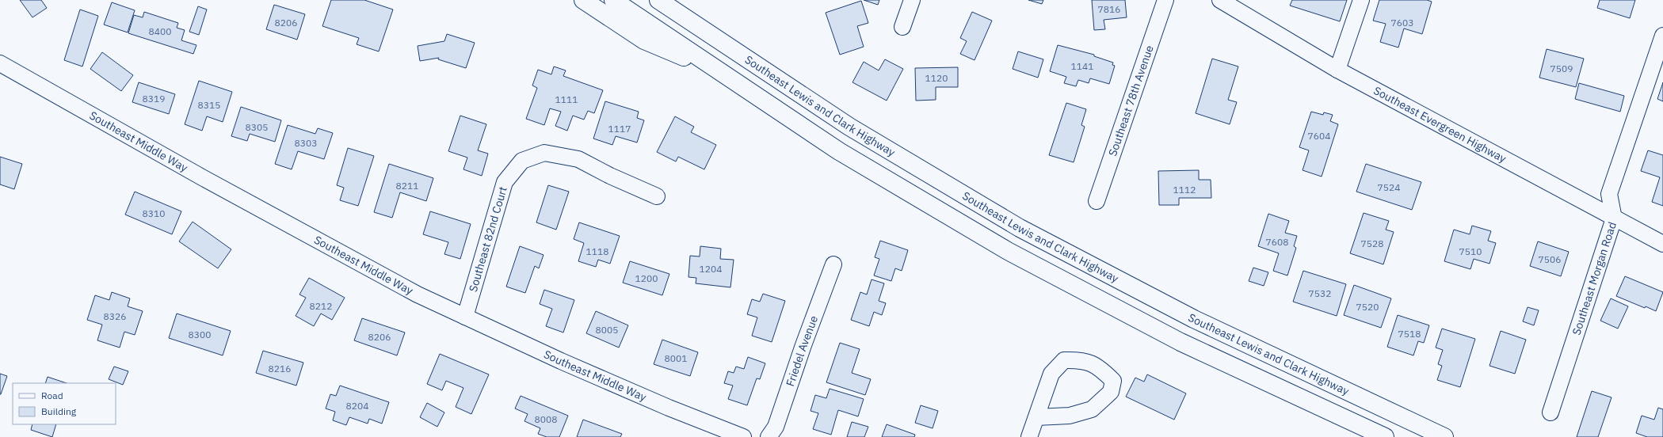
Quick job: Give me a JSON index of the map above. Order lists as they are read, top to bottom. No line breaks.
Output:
{"streets":{"highway":["Southeast Lewis and Clark Highway"],"street":["Southeast 78th Avenue","Southeast Evergreen Highway","Southeast Middle Way","Southeast 82nd Court","Southeast Morgan Road","Friedel Avenue"]},"crossings":[["Southeast Evergreen Highway","Southeast Morgan Road"],["Southeast Middle Way","Southeast 82nd Court"]],"house_numbers":["7816","8206","7603","8400","1141","7509","1120","8319","1111","8315","8305","1117","7604","8303","8211","7524","1112","8310","7608","7528","1118","7510","7506","1204","1200","7532","8212","7520","8326","8005","7518","8300","8206","8001","8216","8204","8008"],"legend":["Road","Building"]}
